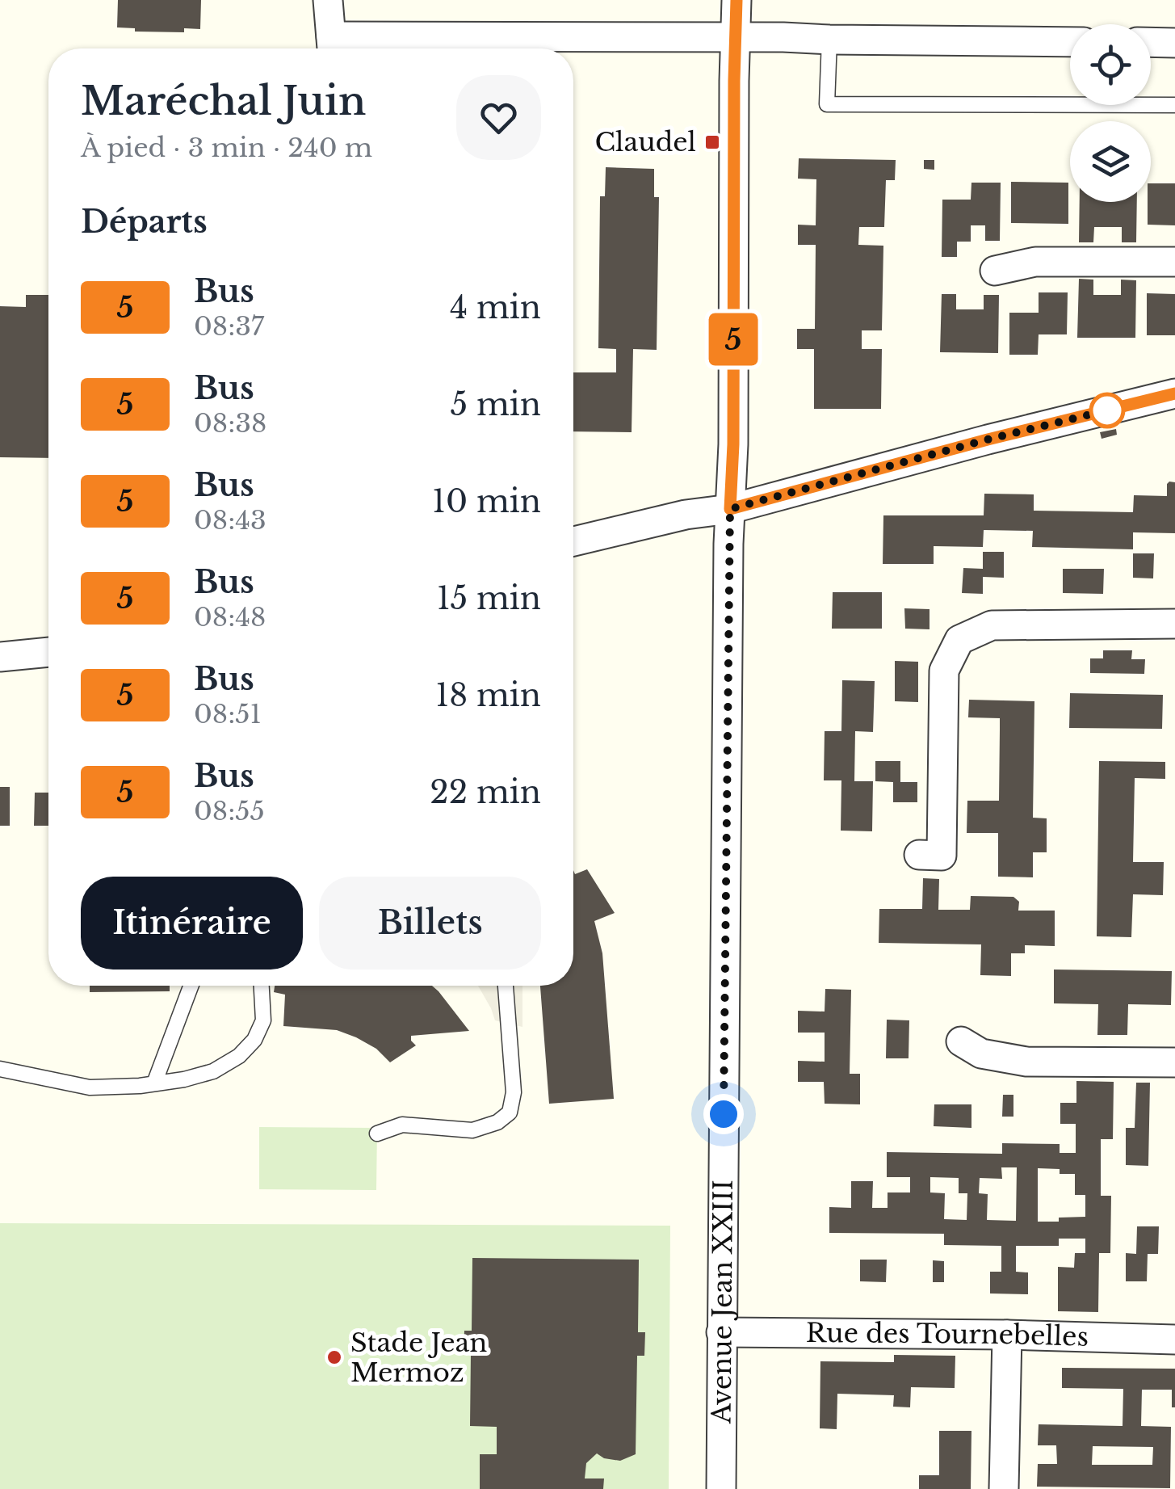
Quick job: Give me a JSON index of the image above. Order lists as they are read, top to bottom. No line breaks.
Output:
{"streets":{"street":["Avenue Jean XXIII","Rue des Tournebelles"]},"crossings":[["Avenue Jean XXIII","Rue des Tournebelles"]],"places":{"transit":["Claudel"],"other":["Stade Jean Mermoz"]},"lines":["bus line 5"],"page":{"on_map":"5","heading":[["Maréchal Juin","À pied · 3 min · 240 m"],"Départs"],"list":[{"mark":"5","name":"Bus","note":"08:37","value":"4 min"},{"mark":"5","name":"Bus","note":"08:38","value":"5 min"},{"mark":"5","name":"Bus","note":"08:43","value":"10 min"},{"mark":"5","name":"Bus","note":"08:48","value":"15 min"},{"mark":"5","name":"Bus","note":"08:51","value":"18 min"},{"mark":"5","name":"Bus","note":"08:55","value":"22 min"}],"buttons":["Itinéraire","Billets"]}}
